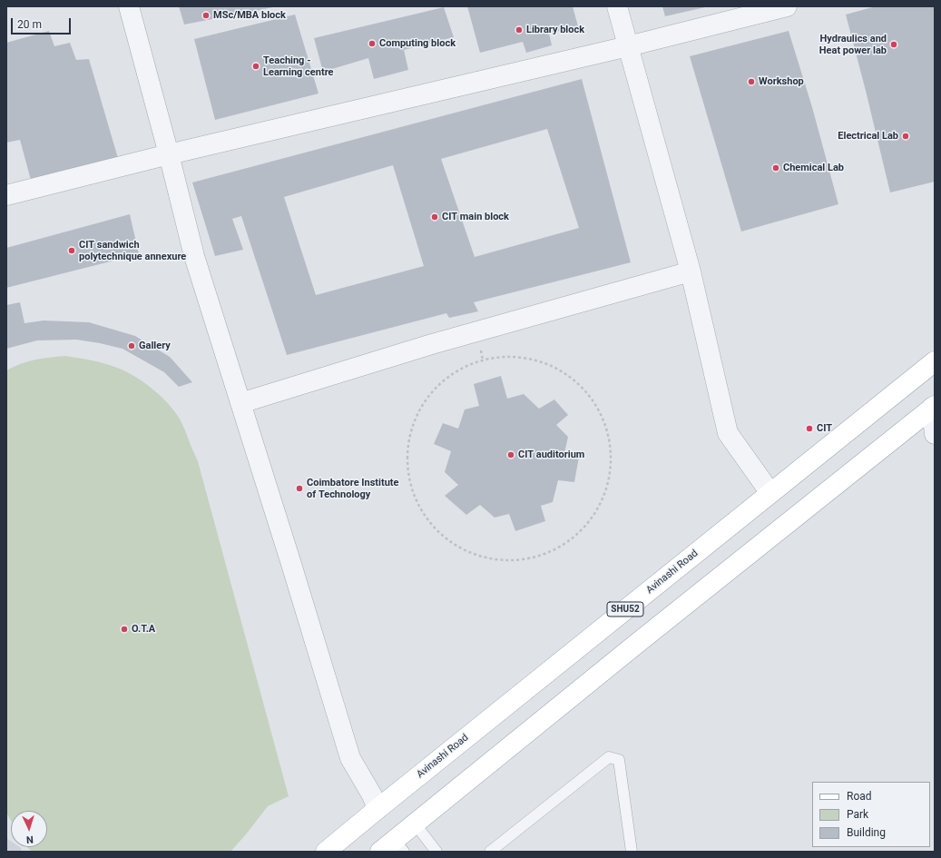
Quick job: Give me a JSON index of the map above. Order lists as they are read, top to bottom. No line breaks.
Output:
{"streets":{"main road":["Avinashi Road","SHU52"]},"places":["MSc/MBA block","Library block","Computing block","Hydraulics and Heat power lab","Teaching - Learning centre","Workshop","Electrical Lab","Chemical Lab","CIT main block","CIT sandwich polytechnique annexure","Gallery","CIT","CIT auditorium","Coimbatore Institute of Technology","O.T.A"],"legend":["Road","Park","Building"],"scale_bar":"20 m","north":"bottom"}
